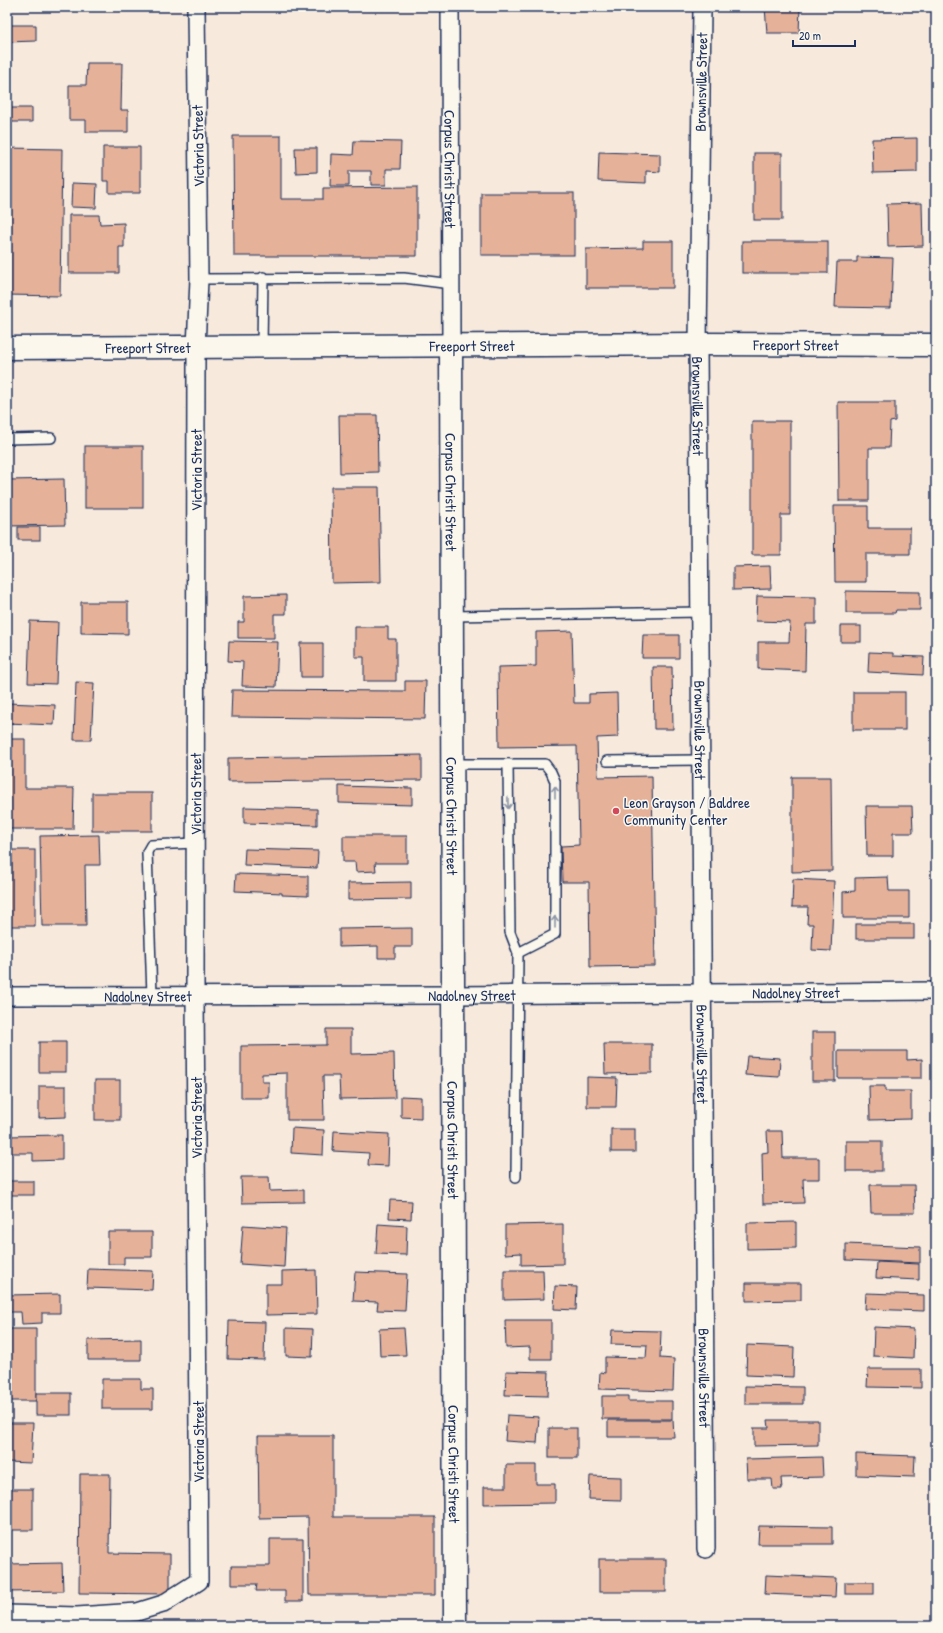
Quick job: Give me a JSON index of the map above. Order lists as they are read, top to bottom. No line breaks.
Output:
{"streets":{"street":["Brownsville Street","Victoria Street","Corpus Christi Street","Freeport Street","Nadolney Street"]},"crossings":[["Brownsville Street","Freeport Street"],["Brownsville Street","Nadolney Street"],["Victoria Street","Freeport Street"],["Victoria Street","Nadolney Street"],["Corpus Christi Street","Freeport Street"],["Corpus Christi Street","Nadolney Street"]],"places":["Leon Grayson / Baldree Community Center"],"scale_bar":"20 m"}
